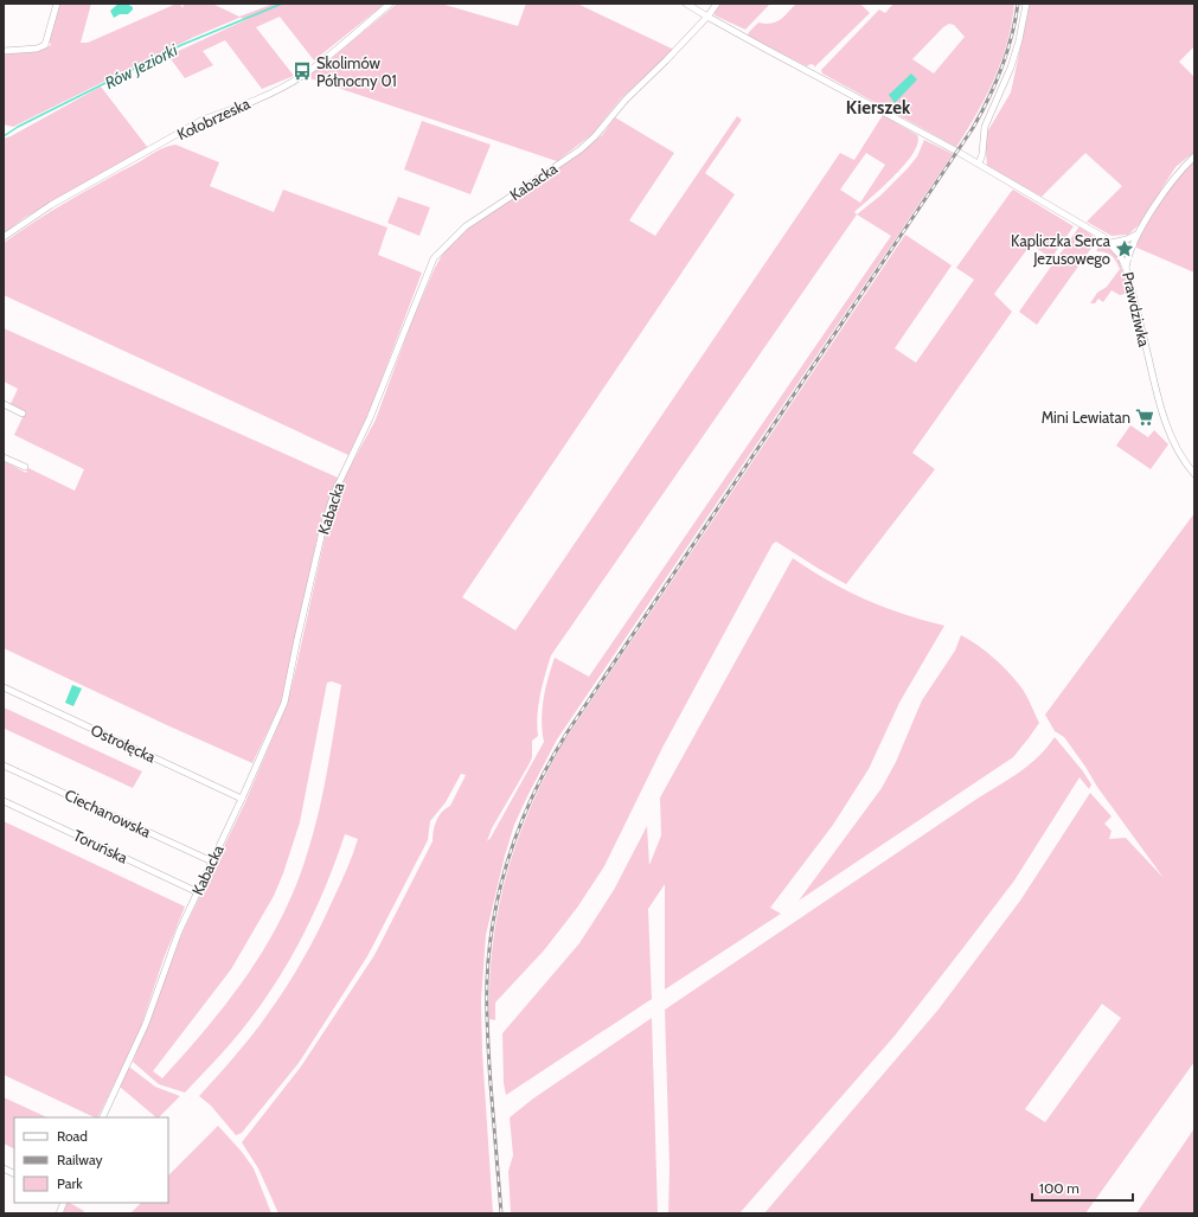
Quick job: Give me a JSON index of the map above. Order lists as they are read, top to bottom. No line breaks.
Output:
{"streets":{"street":["Kołobrzeska","Kabacka","Prawdziwka","Ostrołęcka","Ciechanowska","Toruńska"]},"crossings":[["Kabacka","Ostrołęcka"],["Kabacka","Ciechanowska"],["Kabacka","Toruńska"]],"districts":["Kierszek"],"water":["Rów Jeziorki"],"places":{"bus stop":["Skolimów Północny 01"],"place":["Kapliczka Serca Jezusowego"],"supermarket":["Mini Lewiatan"]},"legend":["Road","Railway","Park"],"scale_bar":"100 m"}
